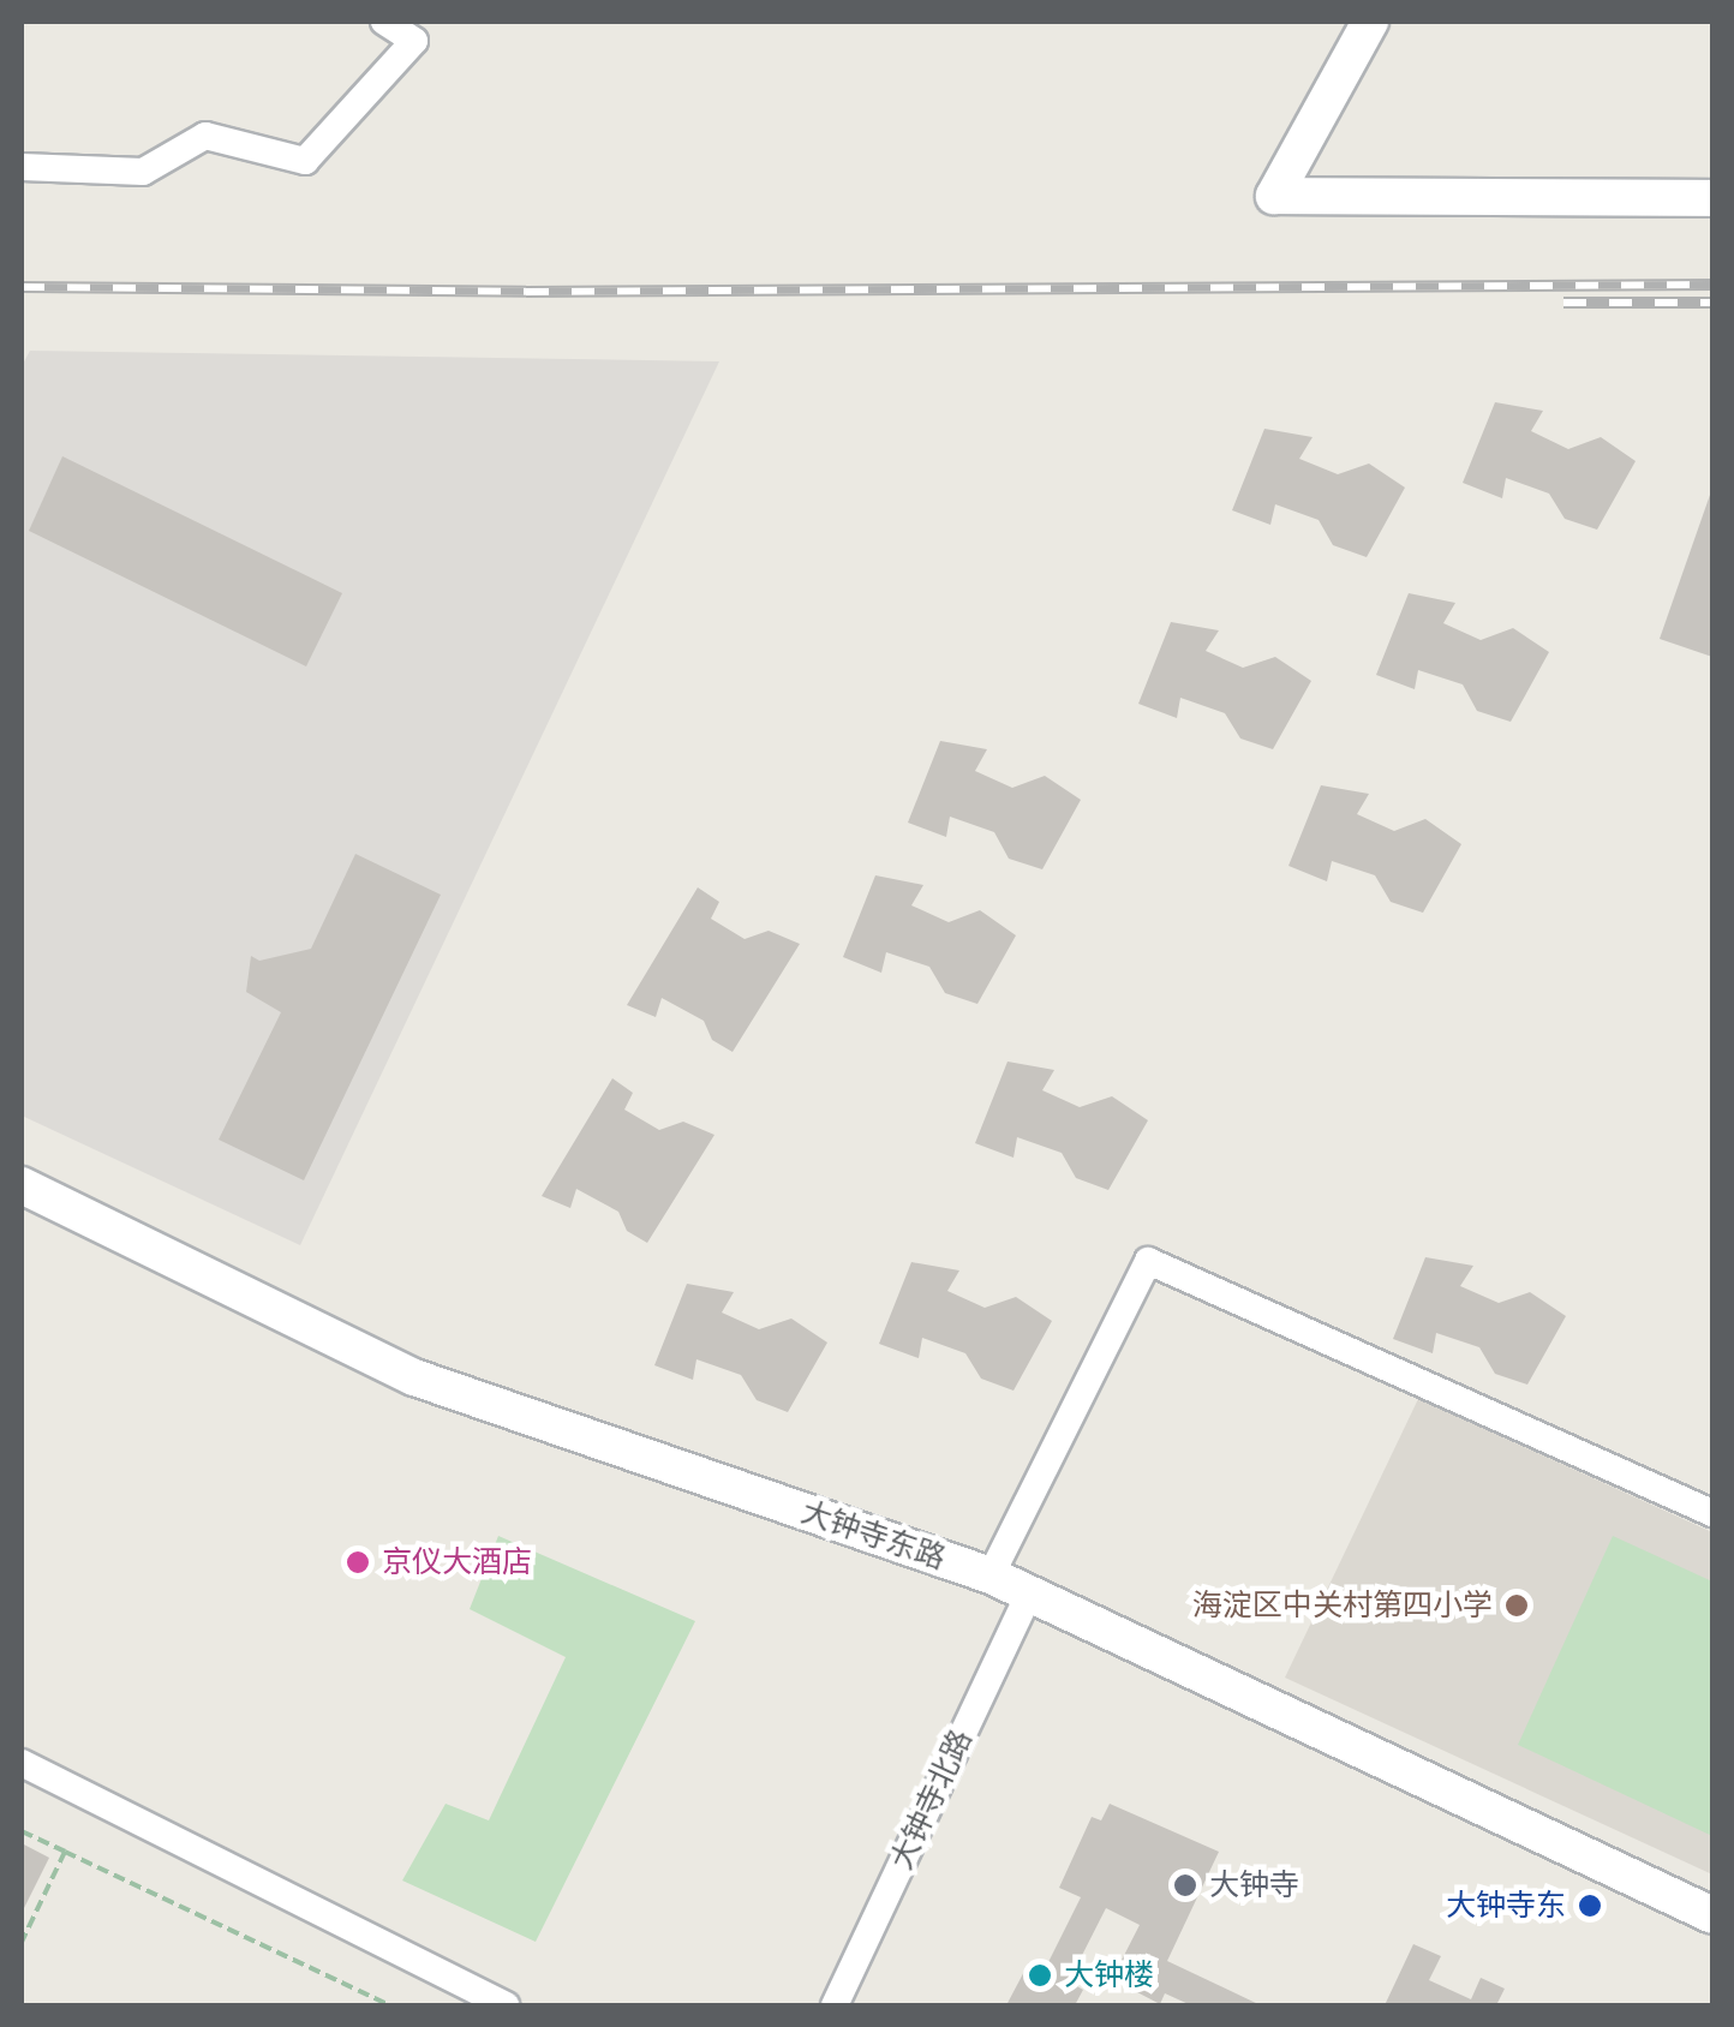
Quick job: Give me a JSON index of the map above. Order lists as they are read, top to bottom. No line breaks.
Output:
{"streets":{"street":["大钟寺东路","大钟寺北路"]},"crossings":[["大钟寺东路","大钟寺北路"]],"places":["京仪大酒店","海淀区中关村第四小学","大钟寺","大钟寺东","大钟楼"]}
